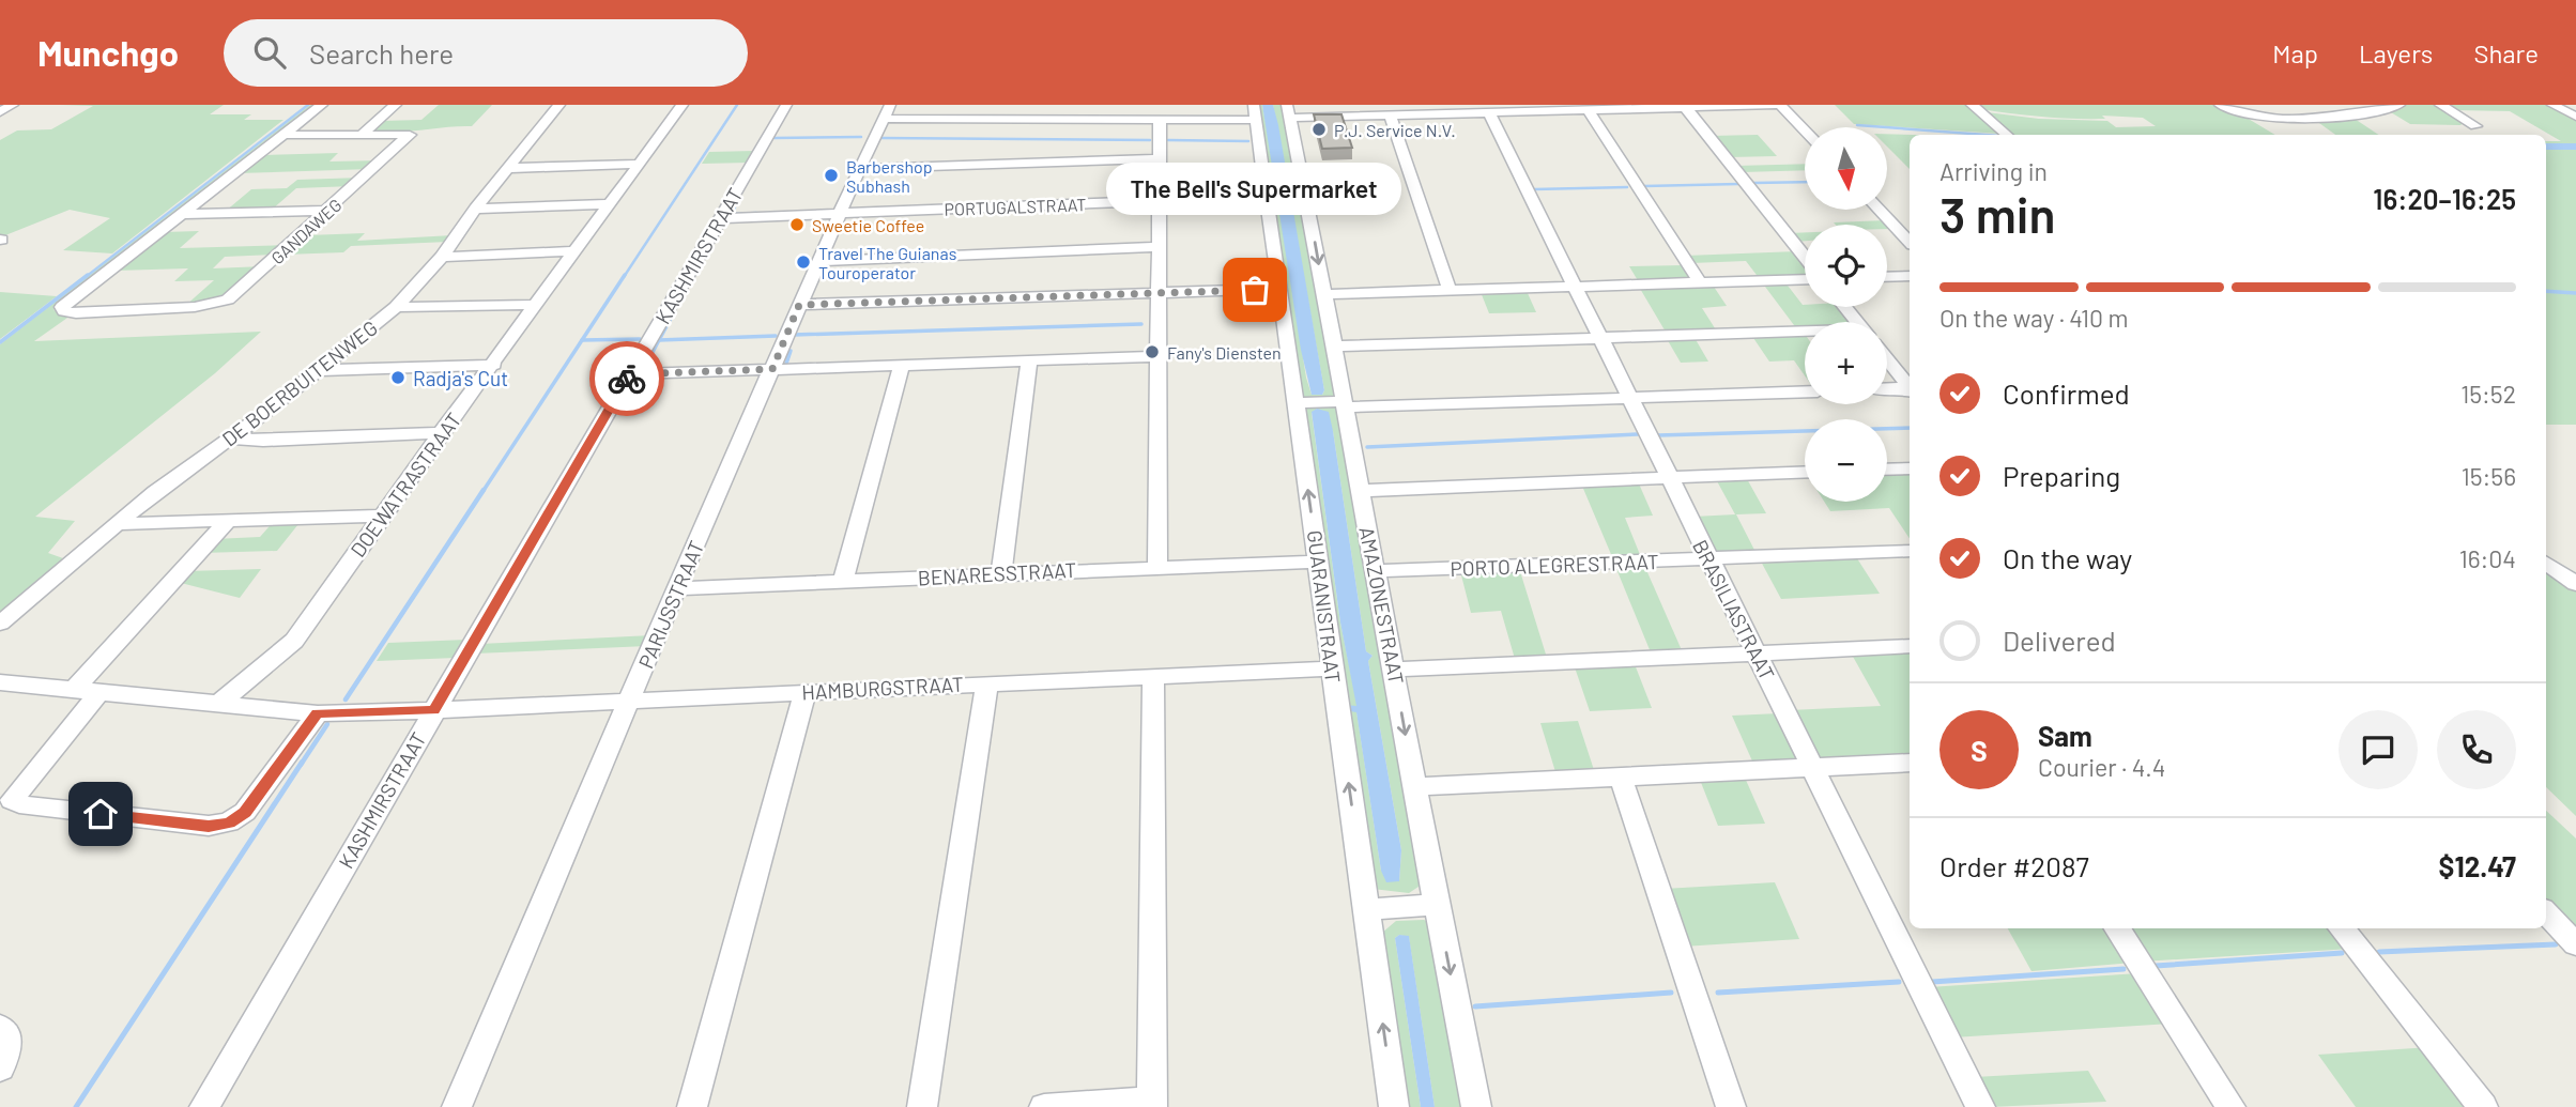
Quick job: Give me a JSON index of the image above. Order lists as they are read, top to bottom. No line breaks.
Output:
{"streets":{"street":["PORTUGALSTRAAT","GANDAWEG","KASHMIRSTRAAT","DE BOERBUITENWEG","DOEWATRASTRAAT","PORTO ALEGRESTRAAT","BENARESSTRAAT","PARIJSSTRAAT","AMAZONESTRAAT","GUARANISTRAAT","BRASILIASTRAAT","HAMBURGSTRAAT"]},"crossings":[["PORTUGALSTRAAT","KASHMIRSTRAAT"],["PORTUGALSTRAAT","PARIJSSTRAAT"],["PORTUGALSTRAAT","GUARANISTRAAT"],["KASHMIRSTRAAT","HAMBURGSTRAAT"],["DOEWATRASTRAAT","HAMBURGSTRAAT"],["PORTO ALEGRESTRAAT","AMAZONESTRAAT"],["PORTO ALEGRESTRAAT","BRASILIASTRAAT"],["BENARESSTRAAT","PARIJSSTRAAT"],["BENARESSTRAAT","GUARANISTRAAT"],["PARIJSSTRAAT","HAMBURGSTRAAT"],["GUARANISTRAAT","HAMBURGSTRAAT"]],"one_way":["GUARANISTRAAT"],"places":["P.J. Service N.V.","Barbershop Subhash","Sweetie Coffee","Travel The Guianas Touroperator","The Bell's Supermarket","Fany's Diensten","Radja's Cut"],"north":"bottom","page":{"header":"Munchgo","search":"Search here","nav":["Map","Layers","Share"],"map_buttons":["+","−"],"heading":["3 min","Arriving in","16:20–16:25"],"panel":["Sam","Courier · 4.4","Order #2087","$12.47"],"bubble":"The Bell's Supermarket","bar":"On the way · 410 m","list":[["Confirmed","15:52"],["Preparing","15:56"],["On the way","16:04"],"Delivered"],"round":"S"}}
